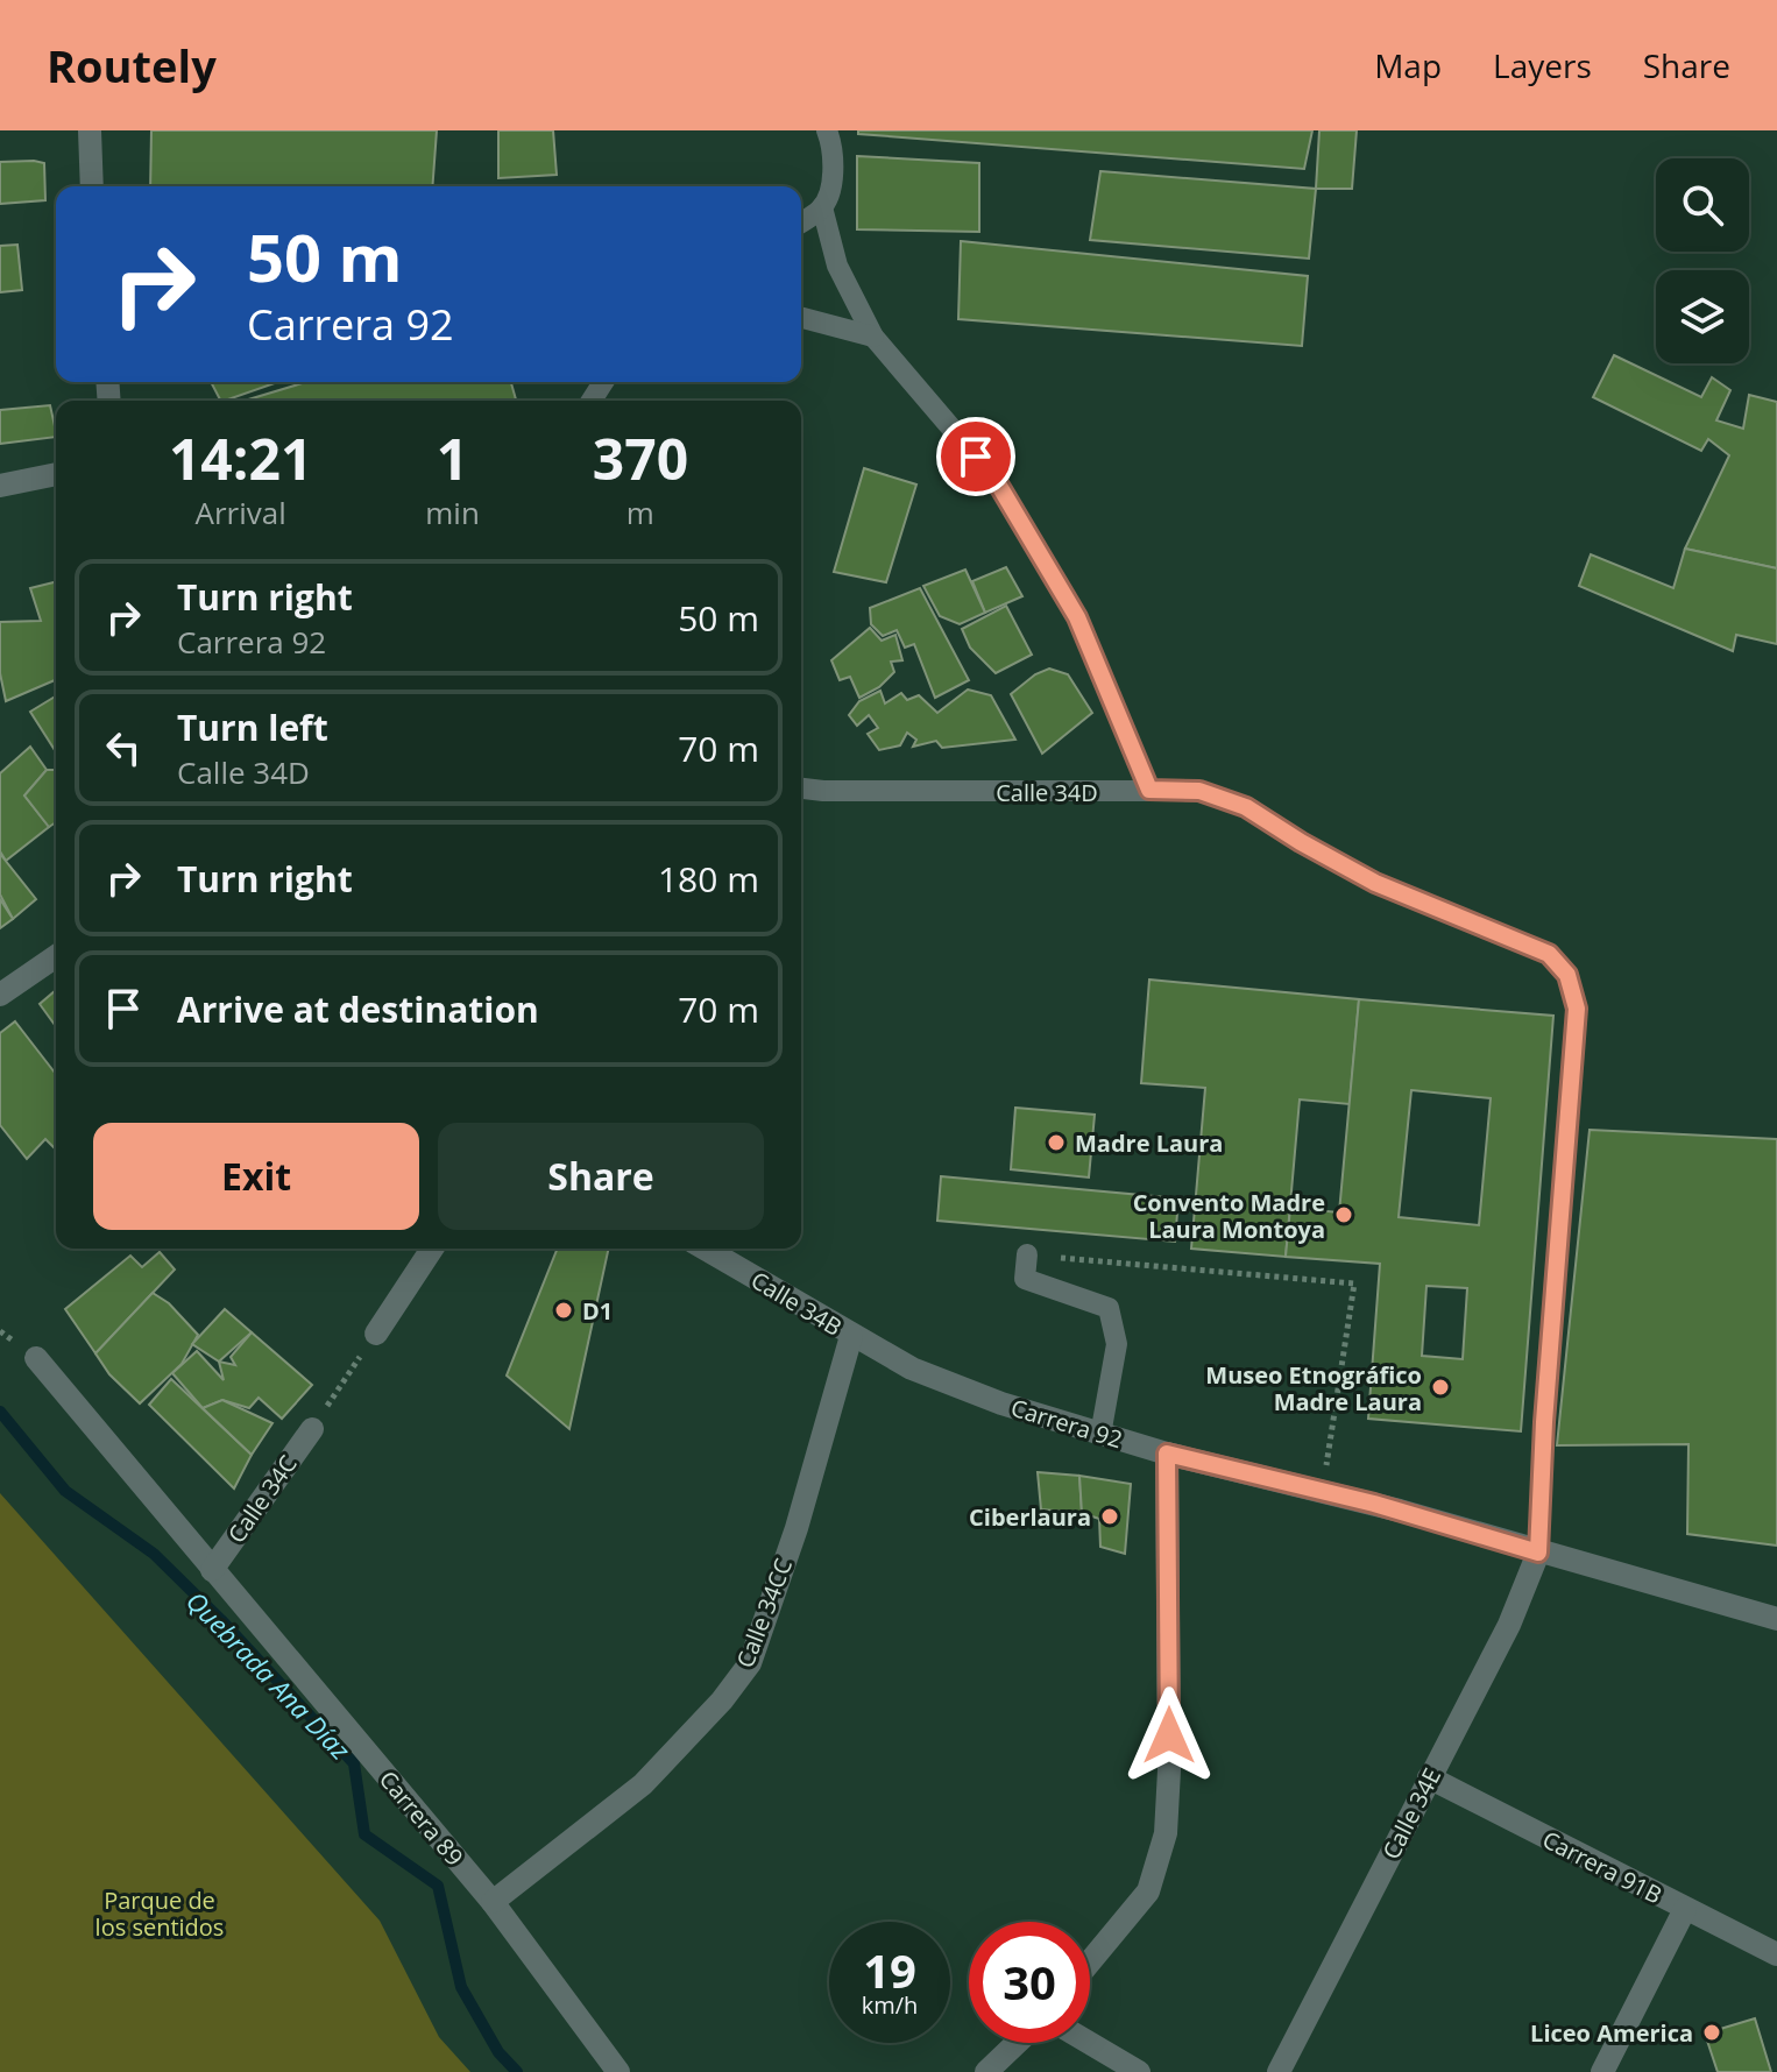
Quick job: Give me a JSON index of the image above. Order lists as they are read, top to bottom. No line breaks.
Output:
{"streets":{"street":["Calle 34B","Carrera 92","Calle 34C","Calle 34CC","Calle 34E","Carrera 89","Carrera 91B"],"lane":["Calle 34D"]},"crossings":[["Calle 34D","Carrera 92"],["Calle 34D","Calle 34E"],["Calle 34B","Carrera 92"],["Calle 34B","Calle 34CC"],["Carrera 92","Calle 34CC"],["Carrera 92","Calle 34E"],["Calle 34C","Carrera 89"],["Calle 34CC","Carrera 89"],["Calle 34E","Carrera 91B"]],"water":["Quebrada Ana Díaz"],"parks":["Parque de los sentidos"],"places":["Madre Laura","Convento Madre Laura Montoya","D1","Museo Etnográfico Madre Laura","Ciberlaura","Liceo America"],"page":{"header":"Routely","nav":["Map","Layers","Share"],"turn":["50 m","Carrera 92"],"eta":["14:21","Arrival","1","min","370","m"],"list":[{"name":"Turn right","note":"Carrera 92","value":"50 m"},{"name":"Turn left","note":"Calle 34D","value":"70 m"},{"name":"Turn right","value":"180 m"},{"name":"Arrive at destination","value":"70 m"}],"buttons":["Exit","Share"],"speed":"19 km/h","limit":"30"}}
